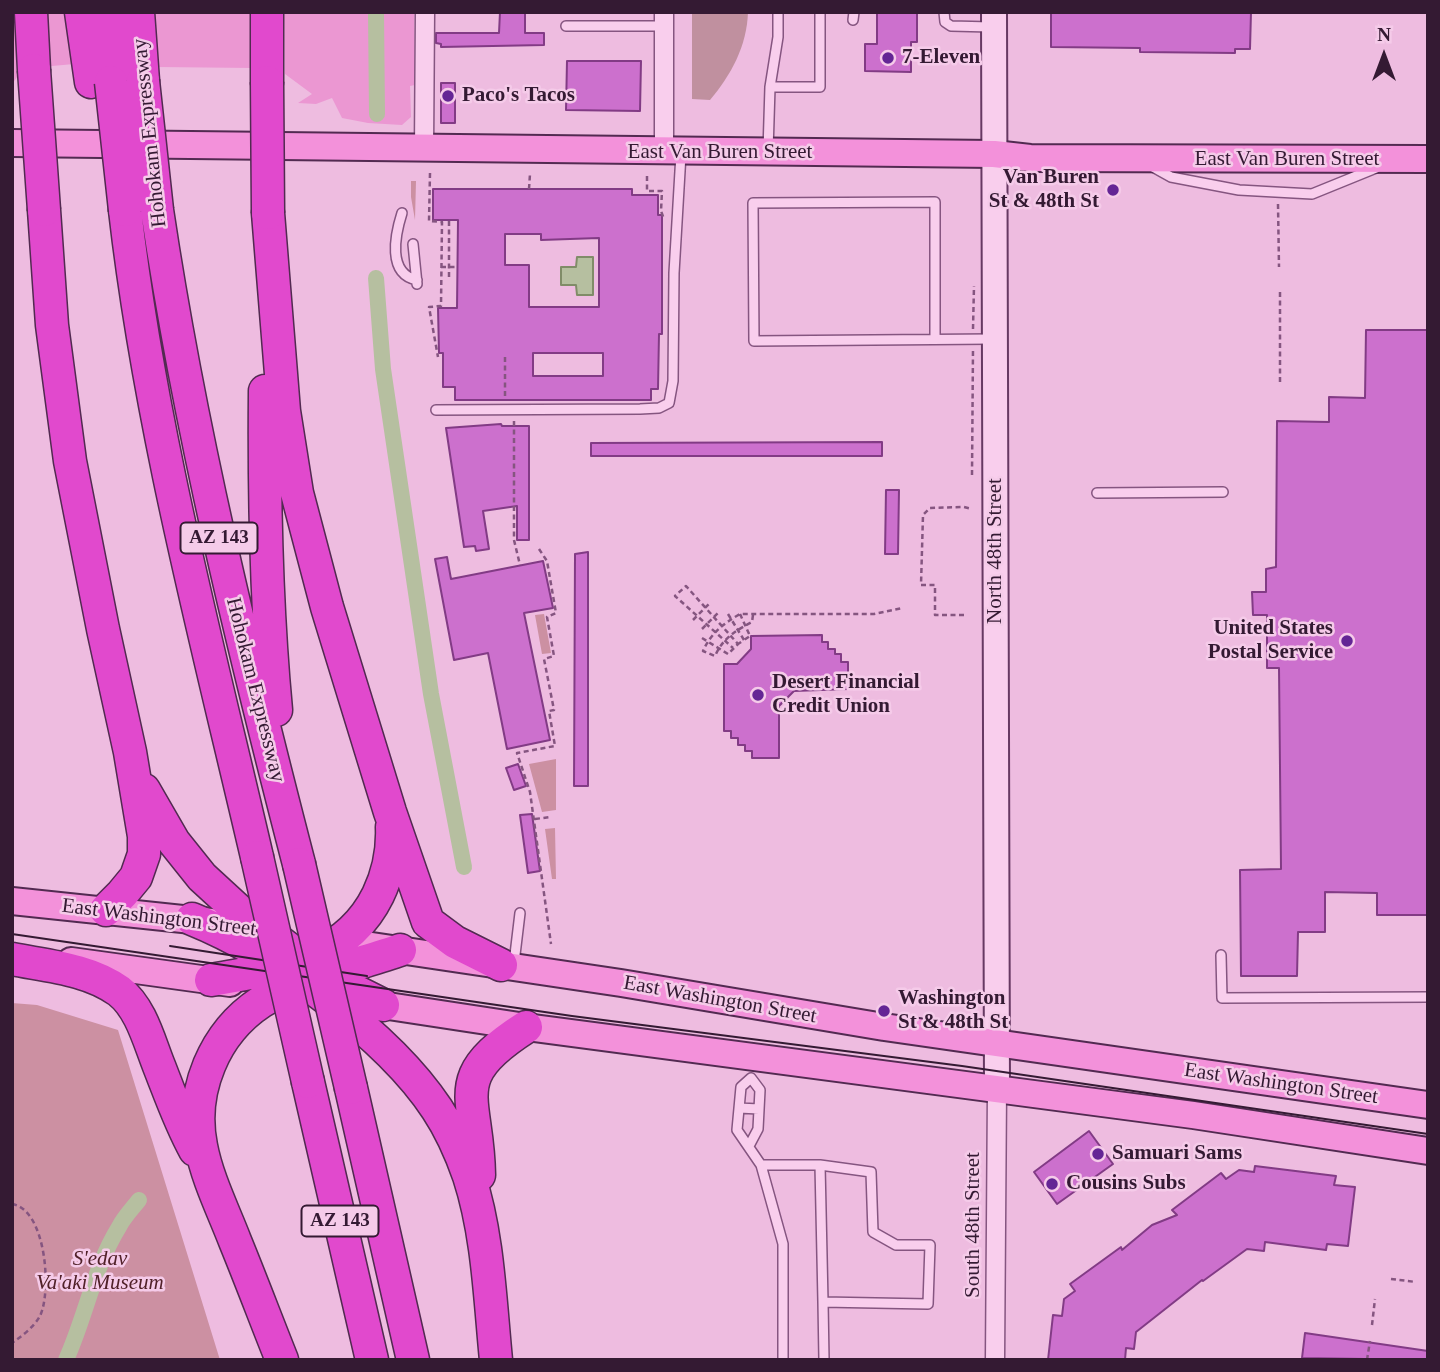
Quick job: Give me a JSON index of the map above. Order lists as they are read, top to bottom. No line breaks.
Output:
{"streets":{"highway":["Hohokam Expressway","AZ 143"],"main road":["East Van Buren Street","East Washington Street"],"street":["North 48th Street","South 48th Street"]},"crossings":[["East Van Buren Street","North 48th Street"],["North 48th Street","East Washington Street"],["North 48th Street","South 48th Street"],["East Washington Street","South 48th Street"]],"parks":["S'edav Va'aki Museum"],"places":["7-Eleven","Paco's Tacos","Van Buren St & 48th St","United States Postal Service","Desert Financial Credit Union","Washington St & 48th St","Samuari Sams","Cousins Subs"],"north":"top"}
